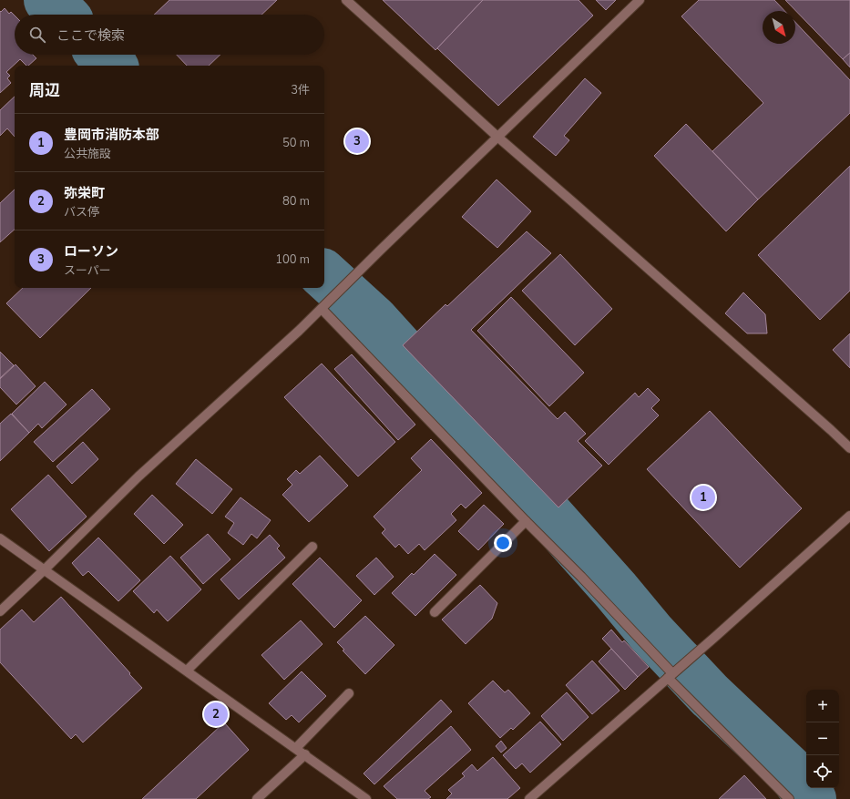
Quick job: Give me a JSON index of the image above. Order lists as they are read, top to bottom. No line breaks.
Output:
{"north":"bottom right","page":{"search":"ここで検索","heading":["周辺","3件"],"list":[{"mark":"1","name":"豊岡市消防本部","note":"公共施設","value":"50 m"},{"mark":"2","name":"弥栄町","note":"バス停","value":"80 m"},{"mark":"3","name":"ローソン","note":"スーパー","value":"100 m"}],"pins":["3","1","2"],"map_buttons":["+","−"]}}
